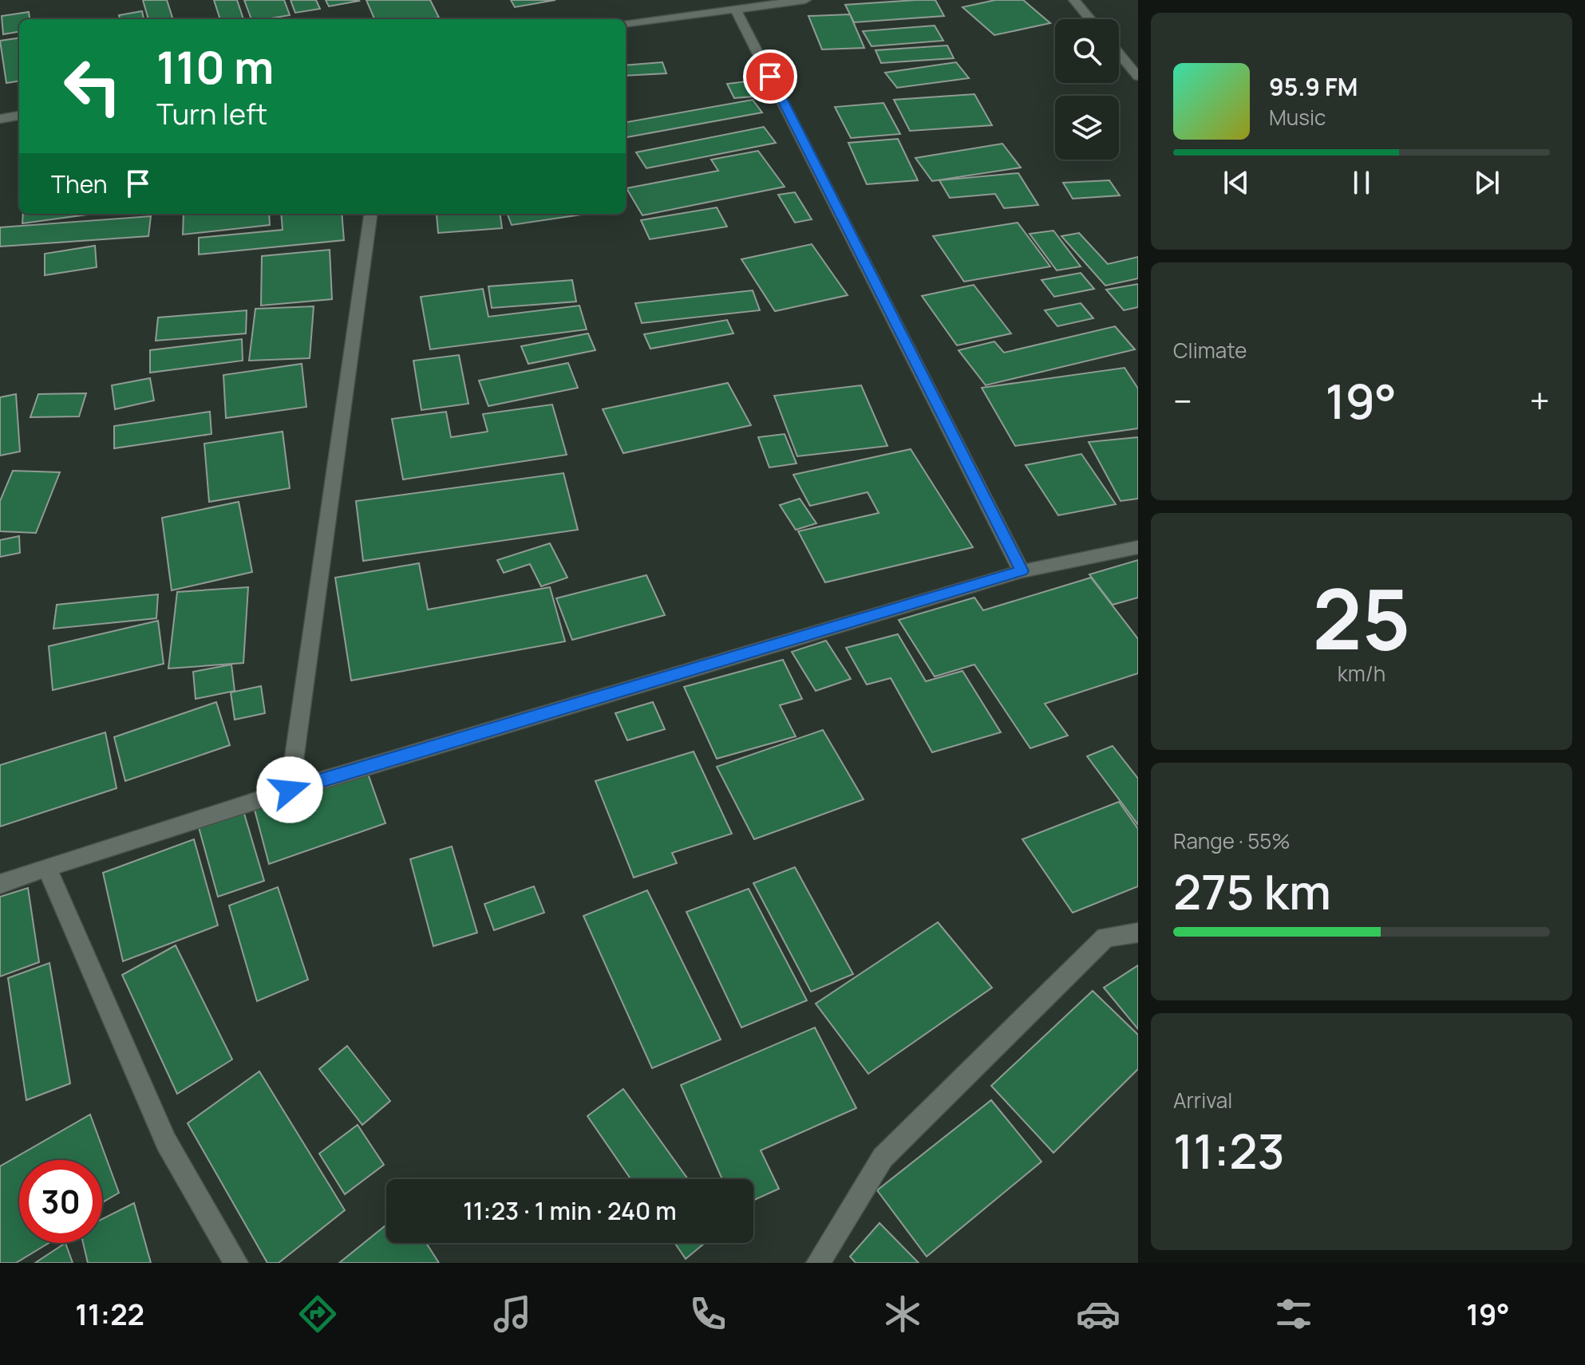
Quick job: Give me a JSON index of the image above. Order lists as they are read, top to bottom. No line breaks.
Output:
{"page":{"turn":["110 m","Turn left"],"song":["95.9 FM","Music"],"then":"Then","tile":["Climate",["25","km/h"],["Range · 55%","275 km"],["Arrival","11:23"]],"heat":["−","19°","+"],"limit":"30","trip":"11:23 · 1 min · 240 m","tabs":["11:22","19°"]}}
